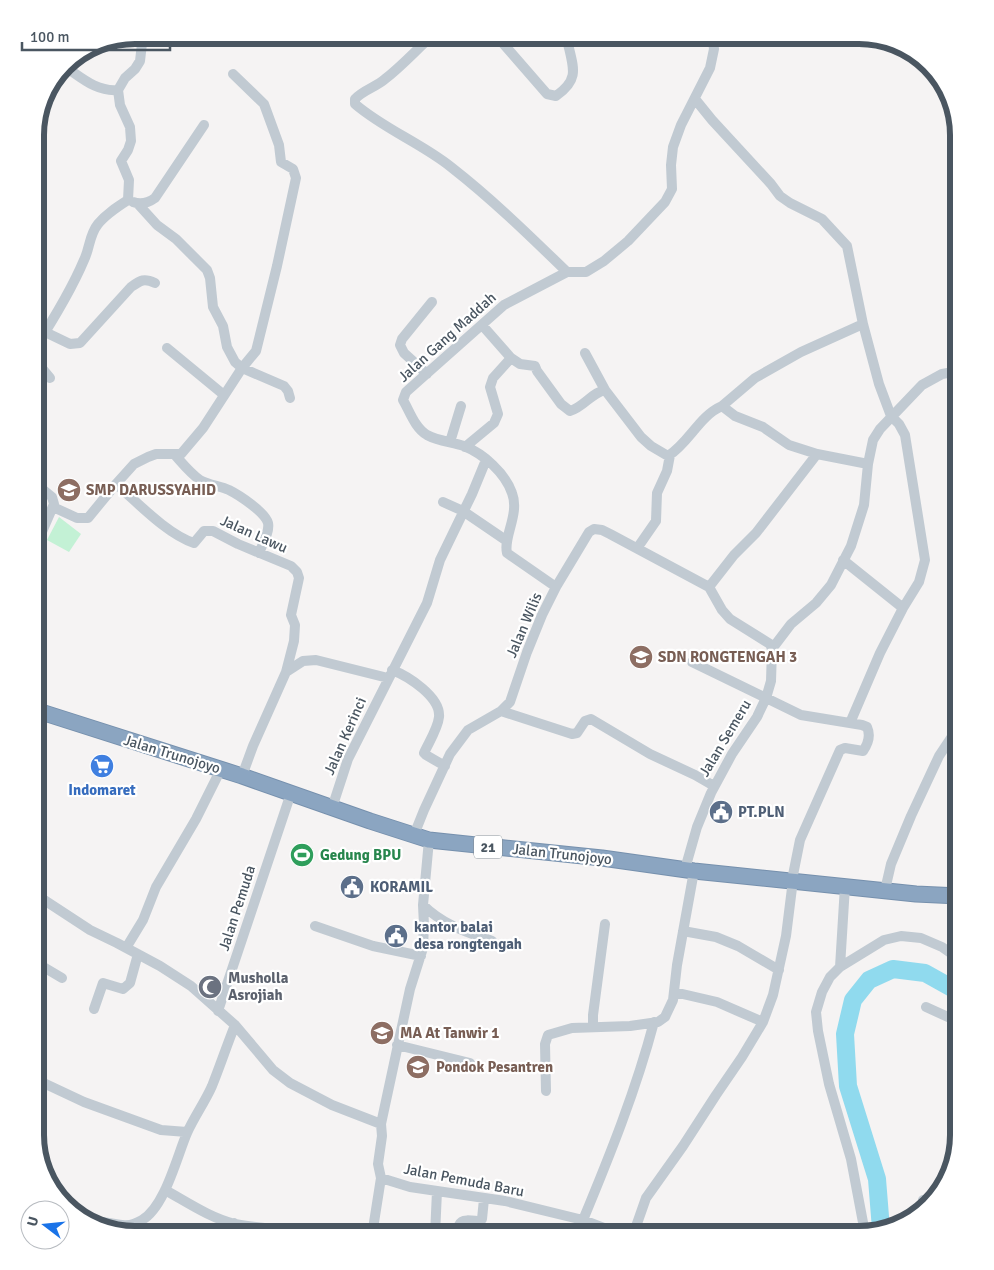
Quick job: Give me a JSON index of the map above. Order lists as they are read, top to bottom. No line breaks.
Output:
{"streets":{"highway":["Jalan Trunojoyo","21"],"street":["Jalan Gang Maddah","Jalan Lawu","Jalan Wilis","Jalan Kerinci","Jalan Semeru","Jalan Pemuda","Jalan Pemuda Baru"]},"crossings":[["Jalan Gang Maddah","Jalan Kerinci"],["Jalan Lawu","Jalan Trunojoyo"],["Jalan Wilis","Jalan Trunojoyo"],["Jalan Kerinci","Jalan Trunojoyo"],["Jalan Semeru","Jalan Trunojoyo"],["Jalan Trunojoyo","Jalan Pemuda"],["Jalan Trunojoyo","Jalan Pemuda Baru"]],"places":{"school or university":["SMP DARUSSYAHID","SDN RONGTENGAH 3","MA At Tanwir 1","Pondok Pesantren"],"supermarket":["Indomaret"],"public building":["PT.PLN","KORAMIL","kantor balai desa rongtengah"],"sports":["Gedung BPU"],"mosque":["Musholla Asrojiah"]},"scale_bar":"100 m","north":"left"}
